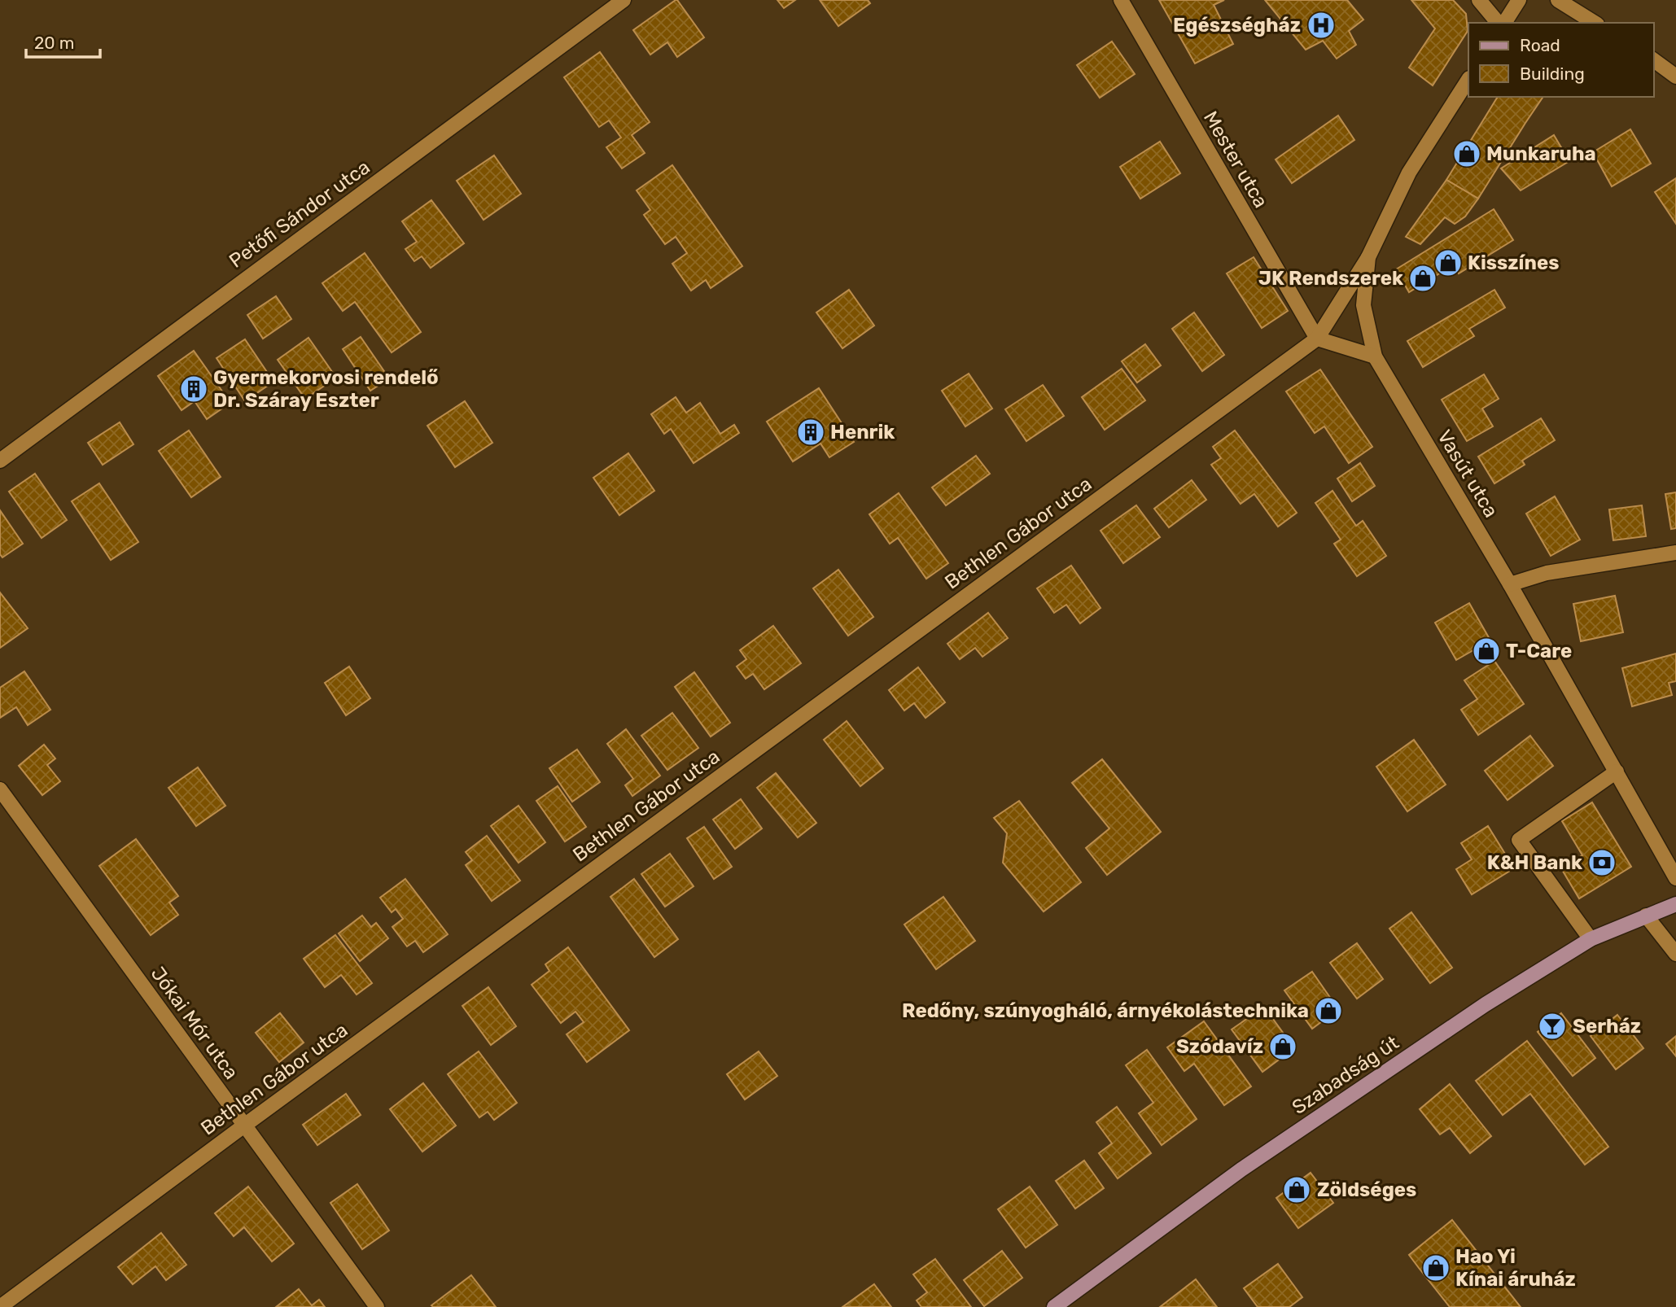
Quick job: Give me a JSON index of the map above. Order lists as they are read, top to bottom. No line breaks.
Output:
{"streets":{"main road":["Szabadság út"],"street":["Mester utca","Petőfi Sándor utca","Vasút utca","Bethlen Gábor utca","Jókai Mór utca"]},"crossings":[["Mester utca","Bethlen Gábor utca"],["Vasút utca","Bethlen Gábor utca"],["Bethlen Gábor utca","Jókai Mór utca"]],"places":{"hospital":["Egészségház"],"shop":["Munkaruha","Kisszínes","JK Rendszerek","T-Care","Redőny, szúnyogháló, árnyékolástechnika","Szódavíz","Zöldséges","Hao Yi Kínai áruház"],"building":["Gyermekorvosi rendelő Dr. Száray Eszter","Henrik"],"bank":["K&H Bank"],"bar":["Serház"]},"legend":["Road","Building"],"scale_bar":"20 m"}
